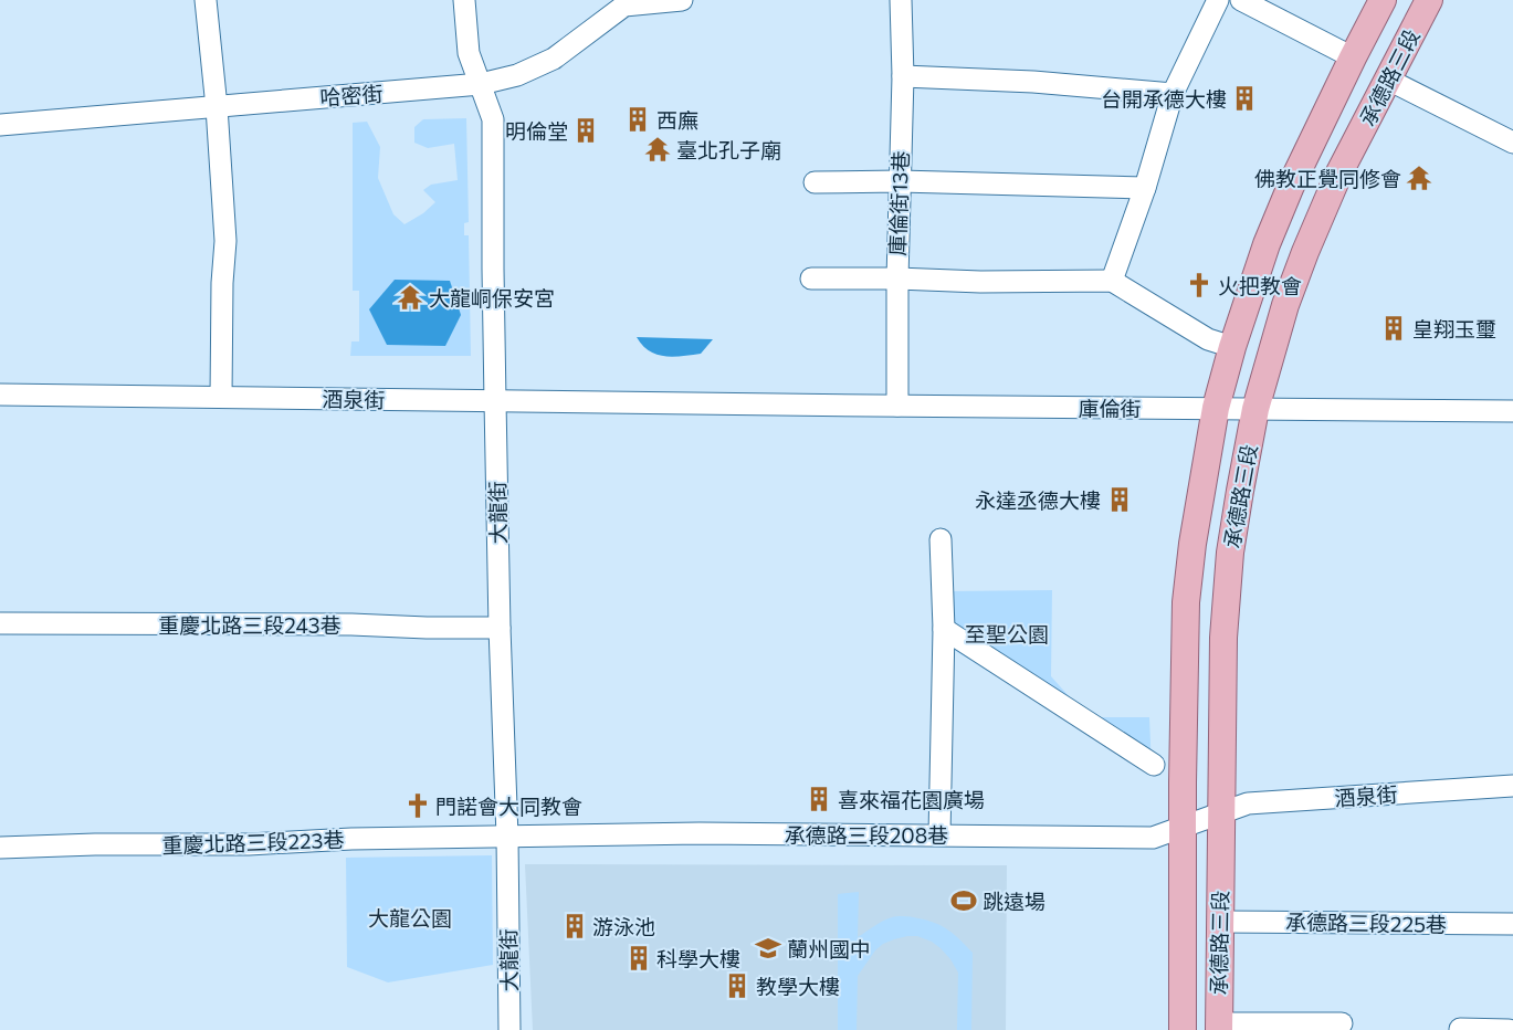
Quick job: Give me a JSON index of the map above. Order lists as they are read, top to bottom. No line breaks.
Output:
{"streets":{"main road":["承德路三段"],"street":["哈密街","庫倫街13巷","酒泉街","庫倫街","大龍街","重慶北路三段243巷","承德路三段208巷","重慶北路三段223巷","承德路三段225巷"]},"crossings":[["承德路三段","酒泉街"],["承德路三段","庫倫街"],["承德路三段","承德路三段208巷"],["承德路三段","承德路三段225巷"],["哈密街","大龍街"],["庫倫街13巷","庫倫街"],["酒泉街","庫倫街"],["酒泉街","大龍街"],["酒泉街","承德路三段208巷"],["大龍街","重慶北路三段243巷"],["大龍街","承德路三段208巷"],["大龍街","重慶北路三段223巷"],["承德路三段208巷","重慶北路三段223巷"]],"parks":["至聖公園","大龍公園"],"places":{"building":["台開承德大樓","西廡","明倫堂","皇翔玉璽","永達丞德大樓","喜來福花園廣場","游泳池","科學大樓","教學大樓"],"temple":["臺北孔子廟","佛教正覺同修會","大龍峒保安宮"],"church":["火把教會","門諾會大同教會"],"sports":["跳遠場"],"school or university":["蘭州國中"]}}
